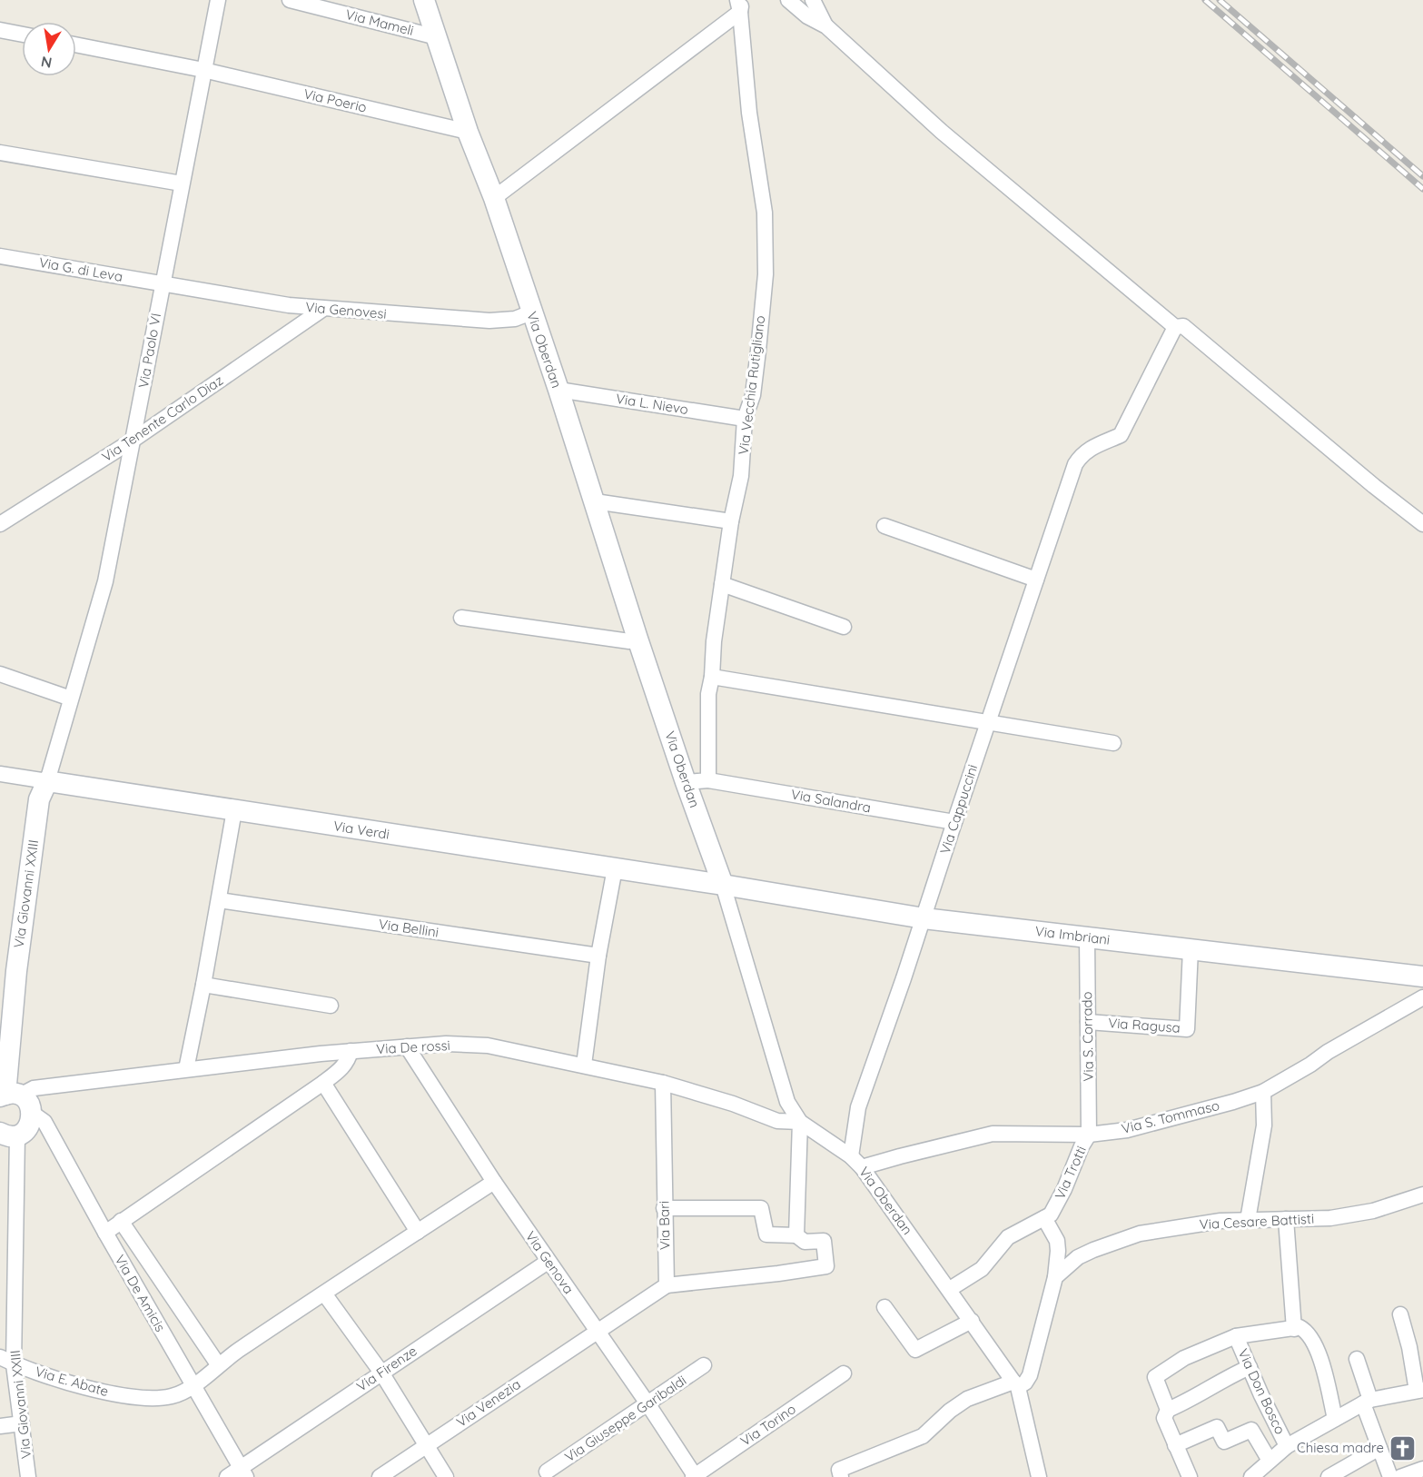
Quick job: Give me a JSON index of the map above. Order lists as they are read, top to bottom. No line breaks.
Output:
{"streets":{"street":["Via Mameli","Via Poerio","Via G. di Leva","Via Genovesi","Via Oberdan","Via Paolo VI","Via Vecchia Rutigliano","Via L. Nievo","Via Tenente Carlo Diaz","Via Salandra","Via Cappuccini","Via Verdi","Via Giovanni XXIII","Via Bellini","Via Imbriani","Via Ragusa","Via S. Corrado","Via De rossi","Via S. Tommaso","Via Trotti","Via Cesare Battisti","Via Bari","Via Genova","Via De Amicis","Via Firenze","Via E. Abate","Via Don Bosco","Via Venezia","Via Giuseppe Garibaldi","Via Torino"]},"crossings":[["Via Mameli","Via Oberdan"],["Via Poerio","Via Oberdan"],["Via Poerio","Via Paolo VI"],["Via G. di Leva","Via Genovesi"],["Via G. di Leva","Via Paolo VI"],["Via Genovesi","Via Oberdan"],["Via Genovesi","Via Paolo VI"],["Via Genovesi","Via Tenente Carlo Diaz"],["Via Oberdan","Via L. Nievo"],["Via Oberdan","Via Cappuccini"],["Via Oberdan","Via Verdi"],["Via Oberdan","Via Imbriani"],["Via Oberdan","Via De rossi"],["Via Oberdan","Via S. Tommaso"],["Via Oberdan","Via Trotti"],["Via Paolo VI","Via Tenente Carlo Diaz"],["Via Paolo VI","Via Giovanni XXIII"],["Via Vecchia Rutigliano","Via L. Nievo"],["Via Vecchia Rutigliano","Via Salandra"],["Via Salandra","Via Cappuccini"],["Via Cappuccini","Via Imbriani"],["Via Cappuccini","Via S. Tommaso"],["Via Verdi","Via Giovanni XXIII"],["Via Verdi","Via Imbriani"],["Via Giovanni XXIII","Via De rossi"],["Via Giovanni XXIII","Via De Amicis"],["Via Giovanni XXIII","Via E. Abate"],["Via Imbriani","Via Ragusa"],["Via Imbriani","Via S. Corrado"],["Via Ragusa","Via S. Corrado"],["Via S. Corrado","Via S. Tommaso"],["Via S. Corrado","Via Trotti"],["Via De rossi","Via Bari"],["Via De rossi","Via Genova"],["Via S. Tommaso","Via Trotti"],["Via Genova","Via Firenze"],["Via Genova","Via E. Abate"],["Via Genova","Via Venezia"],["Via Genova","Via Giuseppe Garibaldi"],["Via Genova","Via Torino"],["Via De Amicis","Via Firenze"],["Via De Amicis","Via E. Abate"]],"places":{"church":["Chiesa madre"]},"north":"bottom"}
